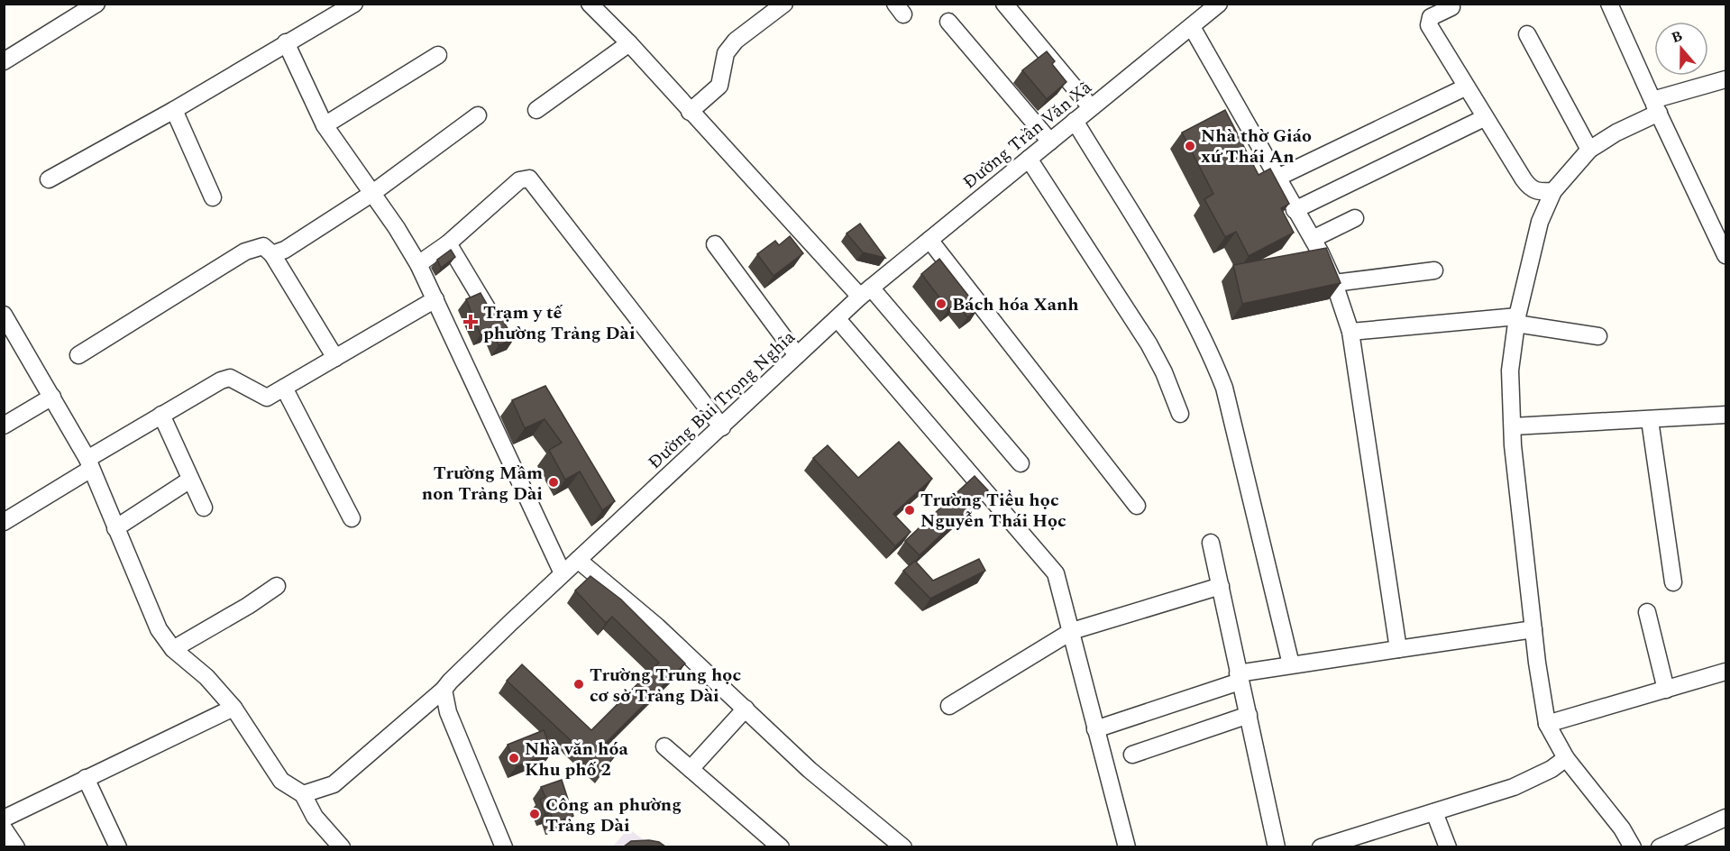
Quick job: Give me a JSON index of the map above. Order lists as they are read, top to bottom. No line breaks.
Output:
{"streets":{"street":["Đường Trần Văn Xã","Đường Bùi Trọng Nghĩa"]},"crossings":[["Đường Trần Văn Xã","Đường Bùi Trọng Nghĩa"]],"places":{"other":["Nhà thờ Giáo xứ Thái An","Bách hóa Xanh","Trường Mầm non Trảng Dài","Trường Tiểu học Nguyễn Thái Học","Trường Trung học cơ sở Trảng Dài","Nhà văn hóa Khu phố 2","Công an phường Trảng Dài"],"health":["Trạm y tế phường Trảng Dài"]},"north":"top"}
